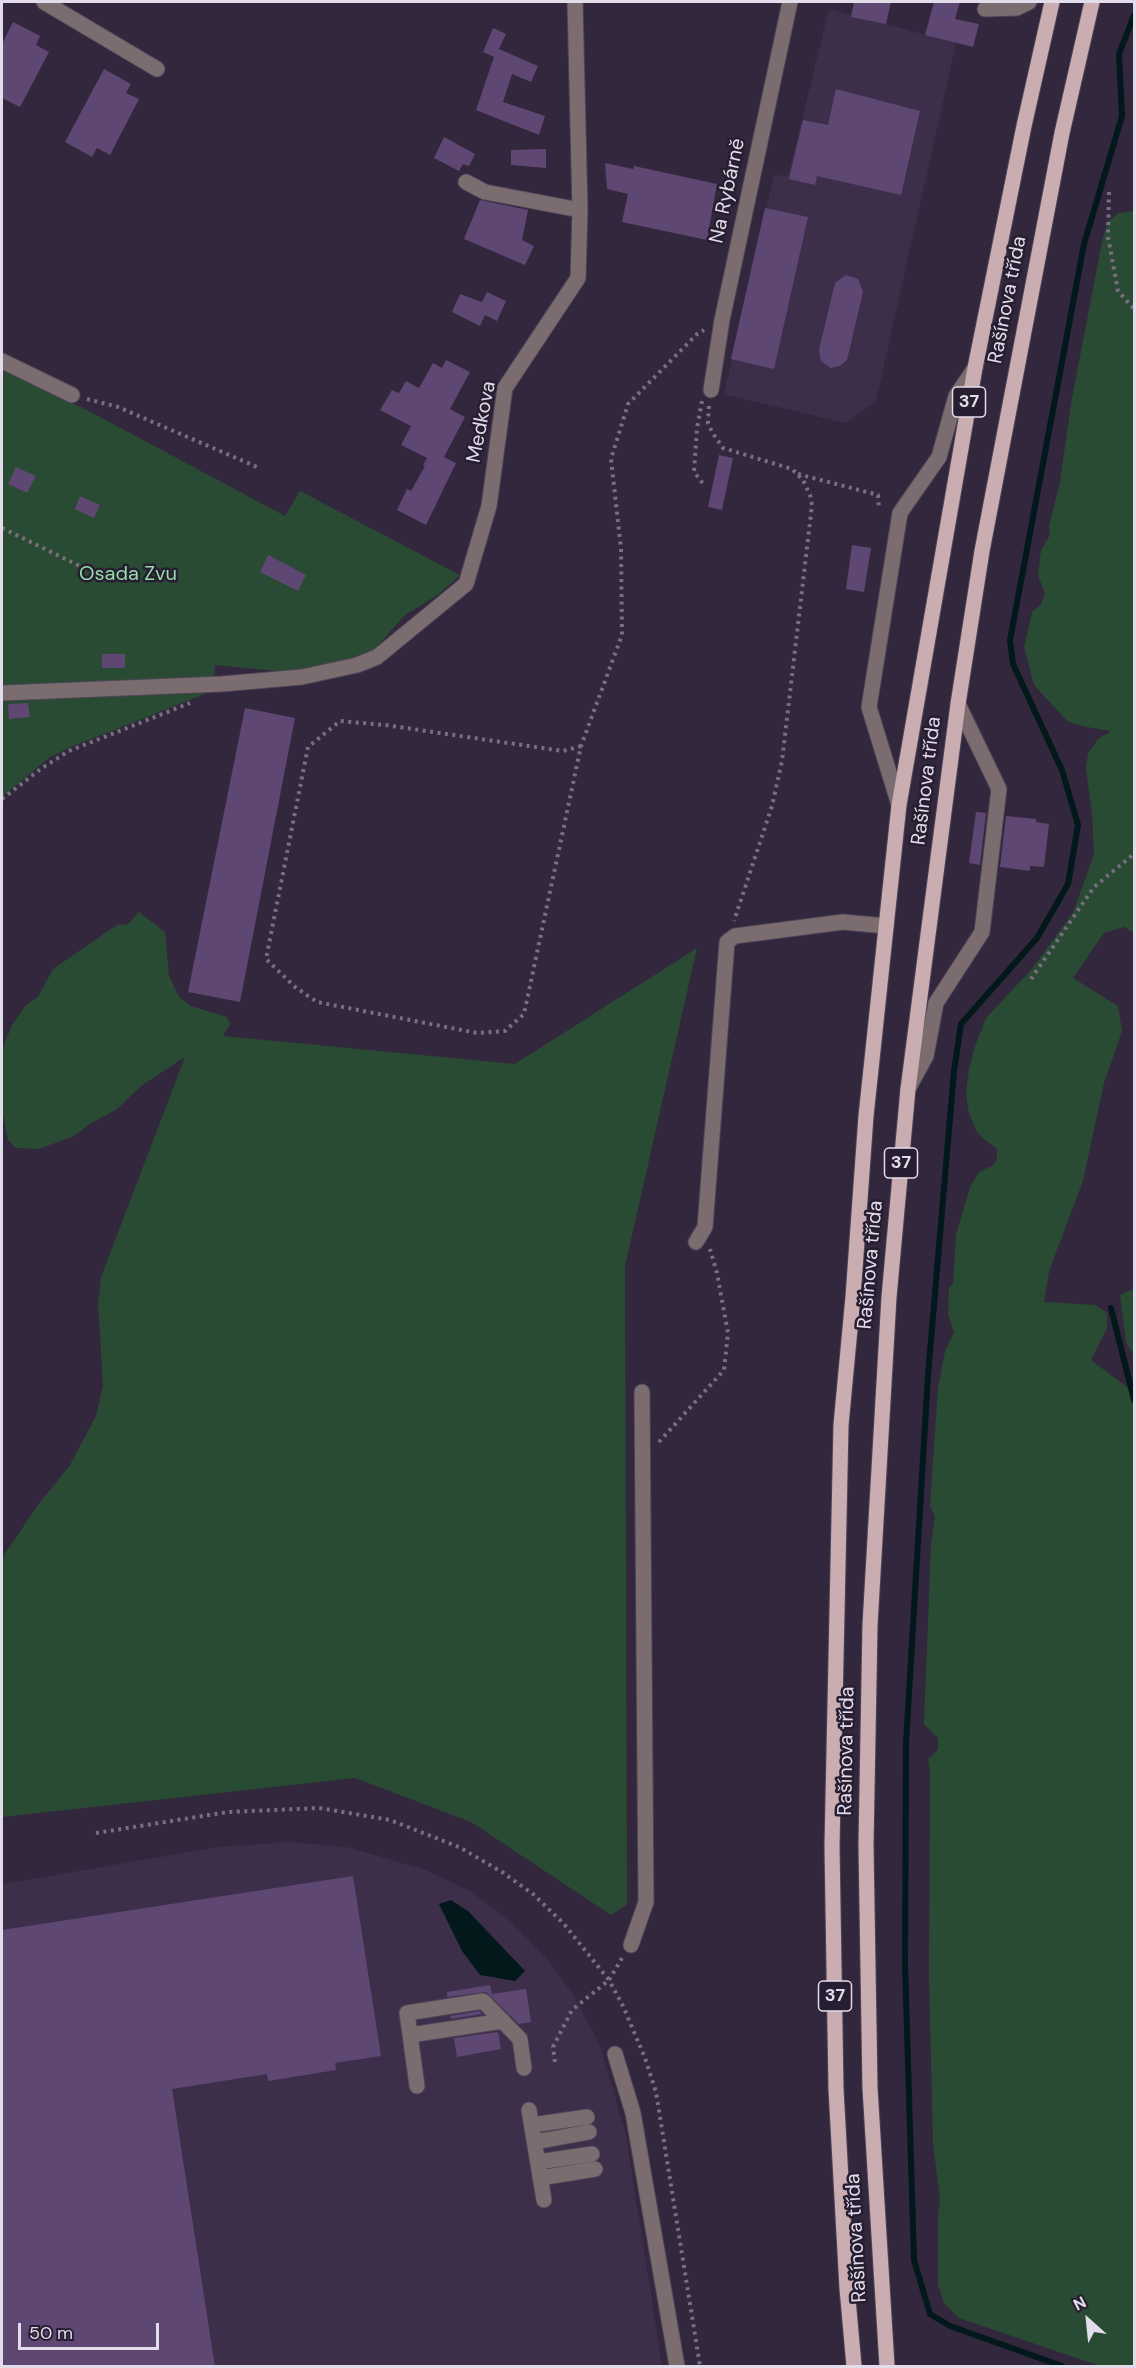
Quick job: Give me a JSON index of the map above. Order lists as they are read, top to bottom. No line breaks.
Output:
{"streets":{"main road":["Rašínova třída","37"],"street":["Na Rybárně","Medkova"]},"parks":["Osada Zvu"],"scale_bar":"50 m","north":"top left"}
